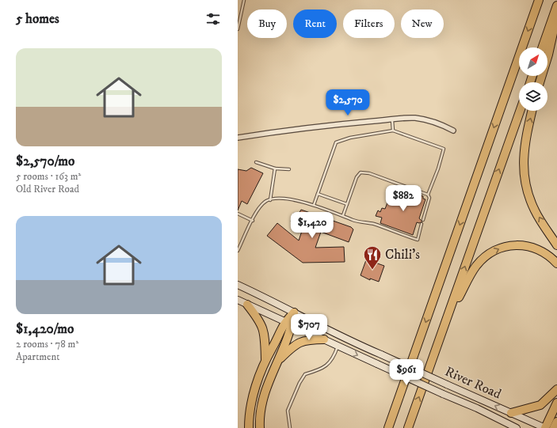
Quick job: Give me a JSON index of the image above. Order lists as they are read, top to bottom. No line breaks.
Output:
{"streets":{"main road":["River Road"]},"places":{"restaurant":["Chili's"]},"north":"top right","page":{"heading":"5 homes","chip":["Buy","Rent","Filters","New"],"list":[{"name":"$2,570/mo","note":"5 rooms · 163 m² · Old River Road"},{"name":"$1,420/mo","note":"2 rooms · 78 m² · Apartment"}],"price":["$2,570","$882","$1,420","$707","$961"]}}
